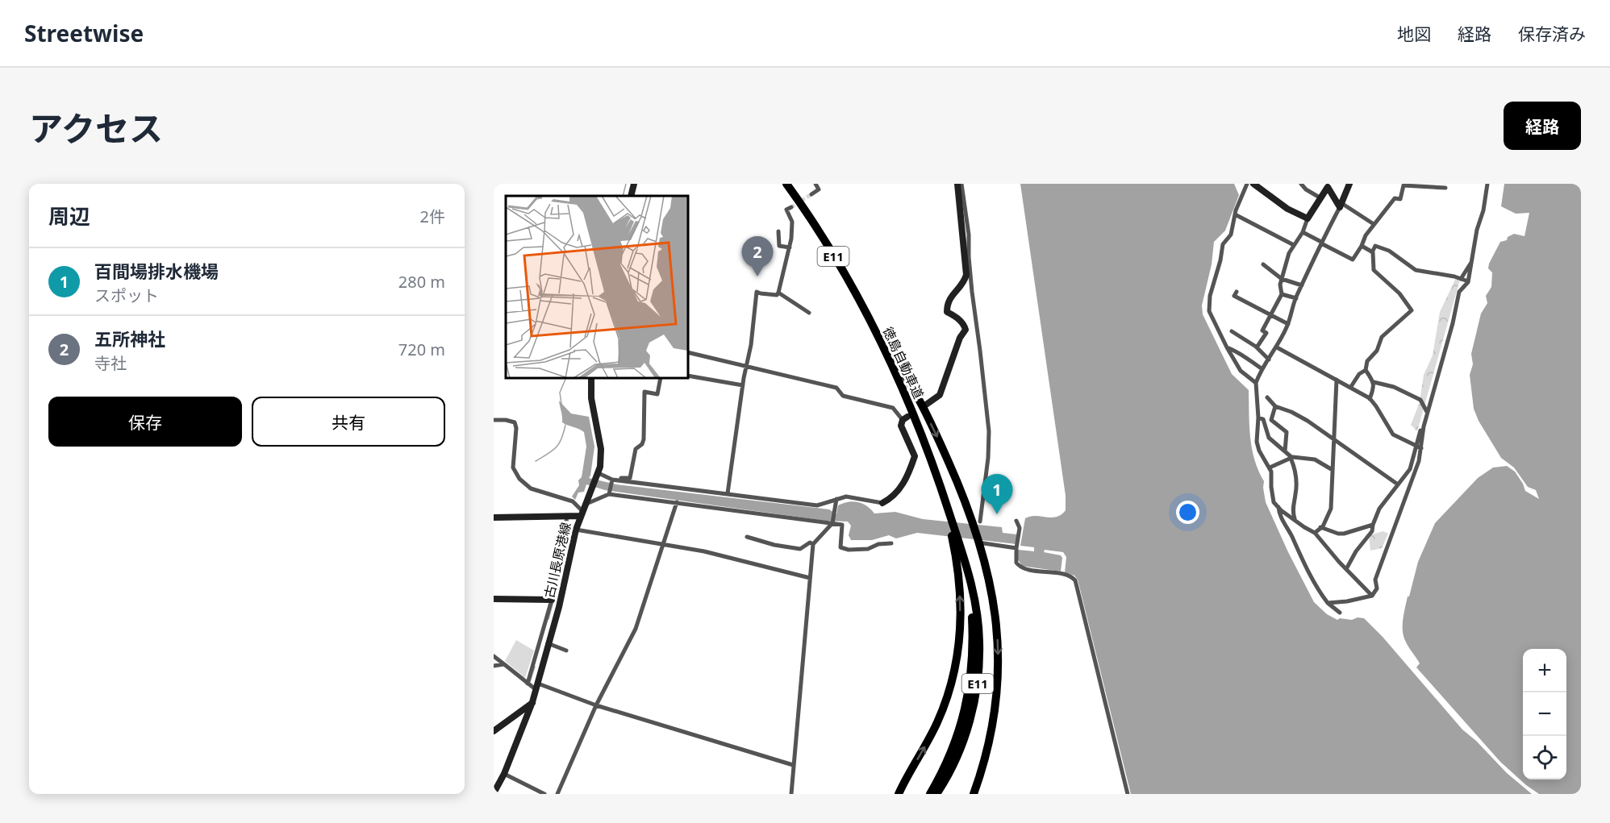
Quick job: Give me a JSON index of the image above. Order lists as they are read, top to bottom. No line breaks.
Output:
{"streets":{"highway":["E11","徳島自動車道"],"main road":["古川長原港線"]},"page":{"header":"Streetwise","nav":["地図","経路","保存済み"],"title":"アクセス","buttons":["経路",["保存","共有"]],"heading":["周辺","2件"],"pins":["2","1"],"list":[{"mark":"1","name":"百間場排水機場","note":"スポット","value":"280 m"},{"mark":"2","name":"五所神社","note":"寺社","value":"720 m"}],"map_buttons":["+","−"]}}
